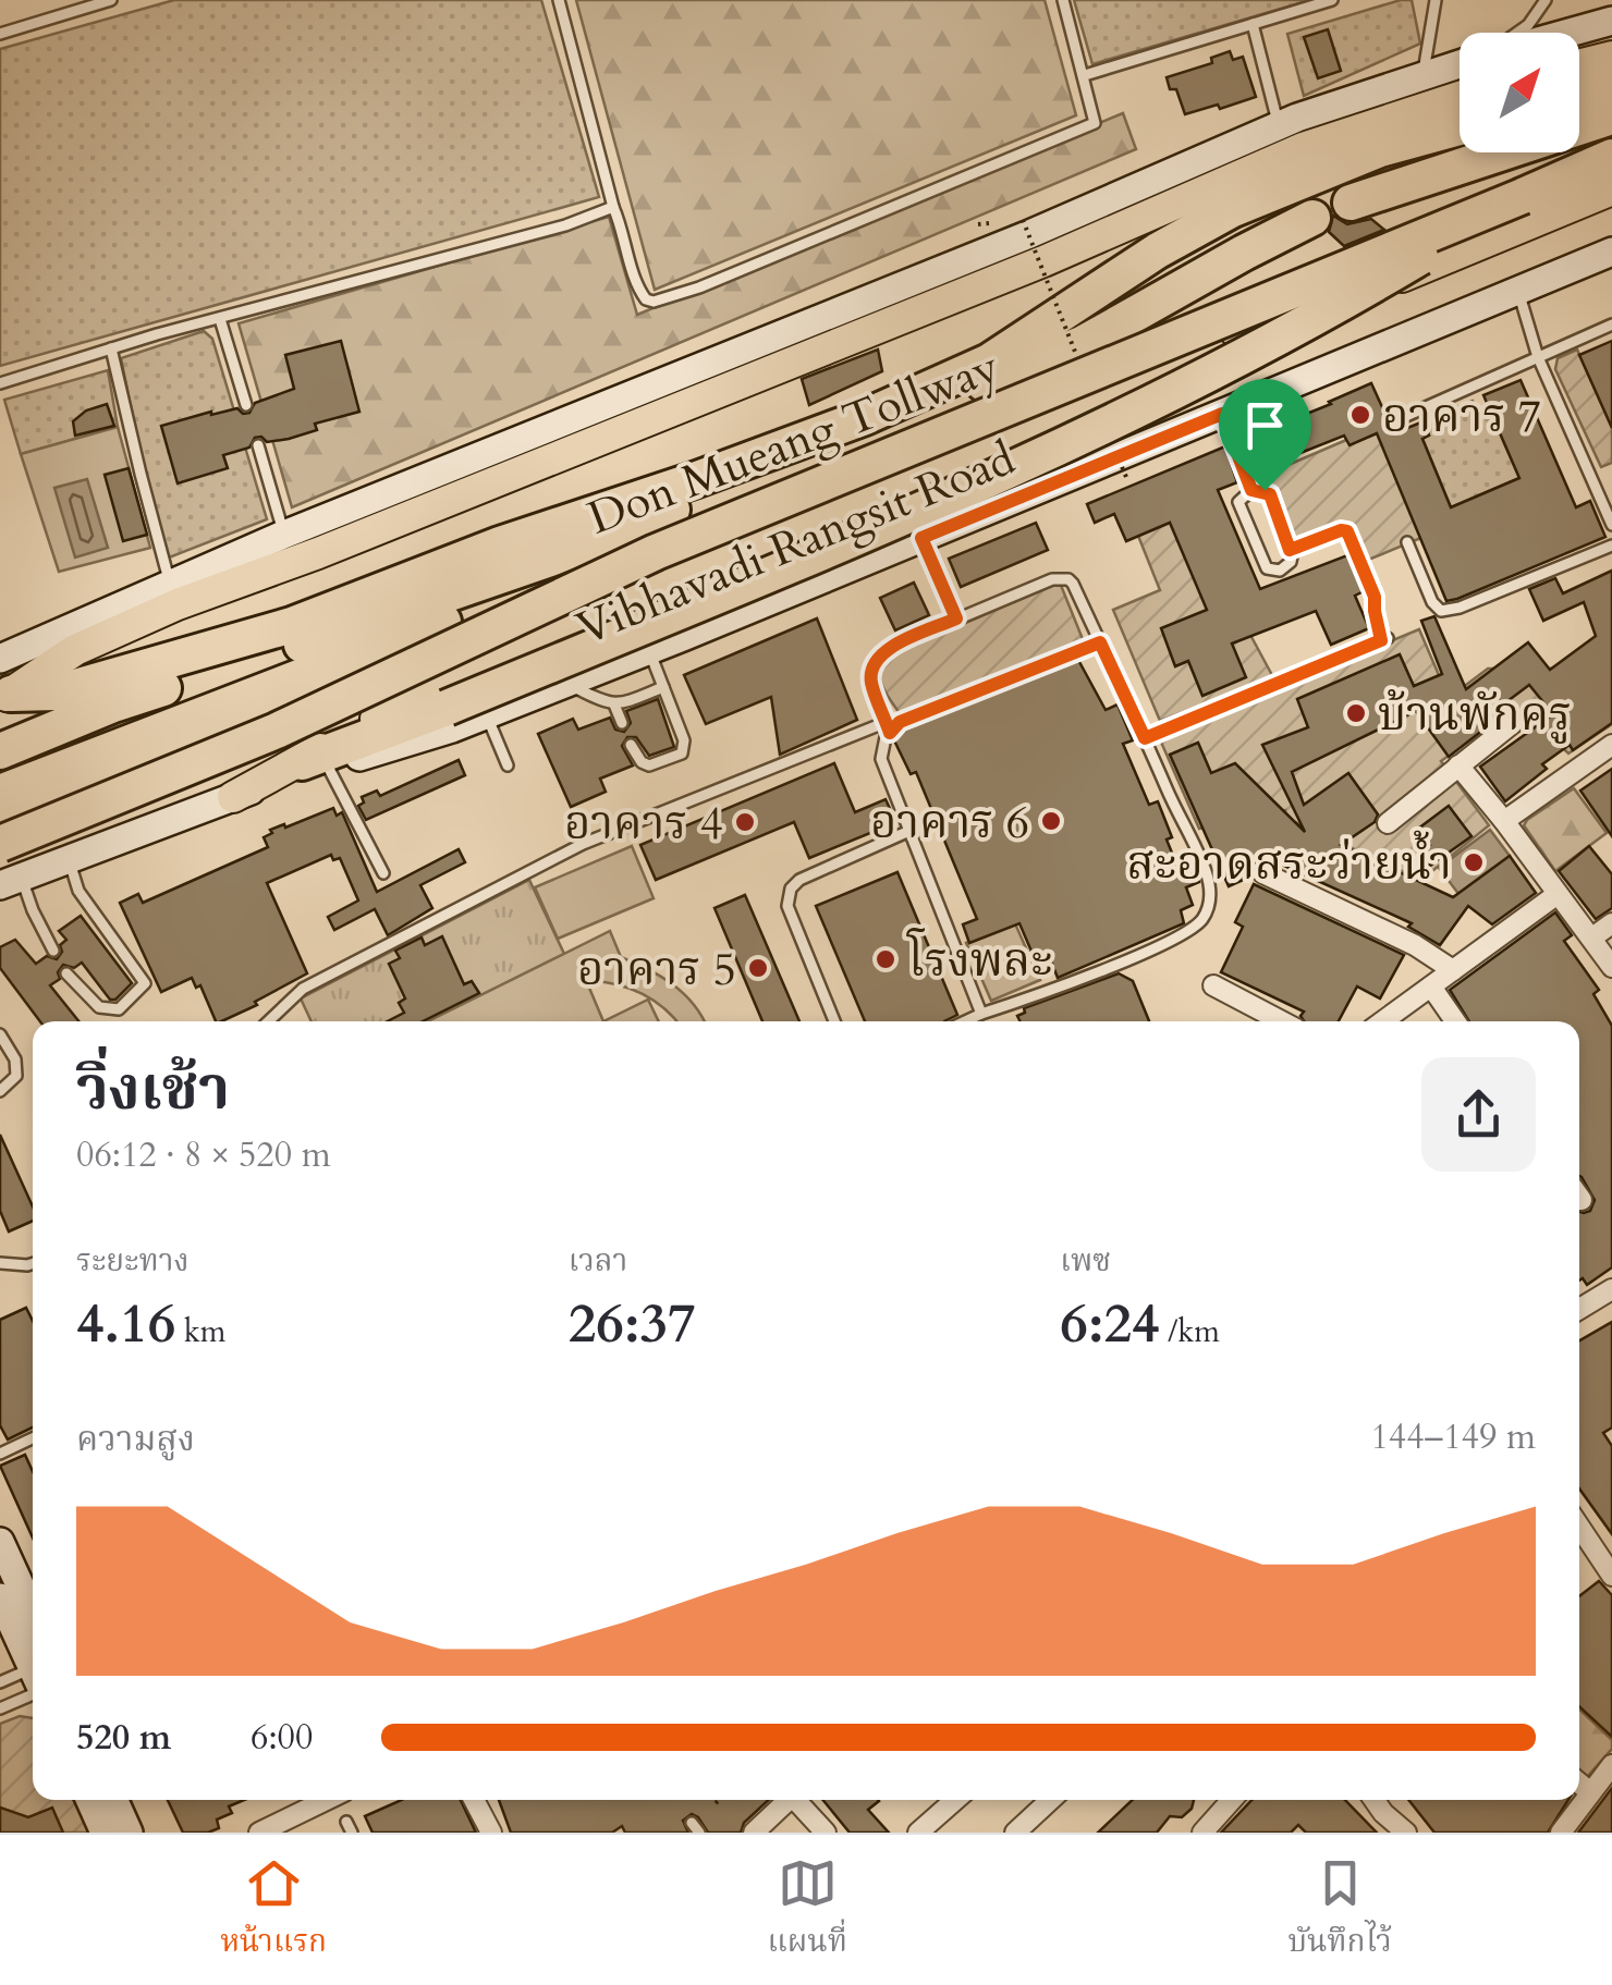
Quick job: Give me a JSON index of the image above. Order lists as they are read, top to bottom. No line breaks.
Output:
{"streets":{"highway":["Don Mueang Tollway","Vibhavadi Rangsit Road"]},"places":["อาคาร 7","บ้านพักครู","อาคาร 6","อาคาร 4","สะอาดสระว่ายน้ำ","โรงพละ","อาคาร 5"],"north":"top right","page":{"heading":["วิ่งเช้า","06:12 · 8 × 520 m"],"stats":[["ระยะทาง","4.16 km"],["เวลา","26:37"],["เพซ","6:24 /km"]],"chart":["ความสูง","144–149 m"],"list":[{"name":"520 m","note":"6:00"}],"tabs":["หน้าแรก","แผนที่","บันทึกไว้"]}}
